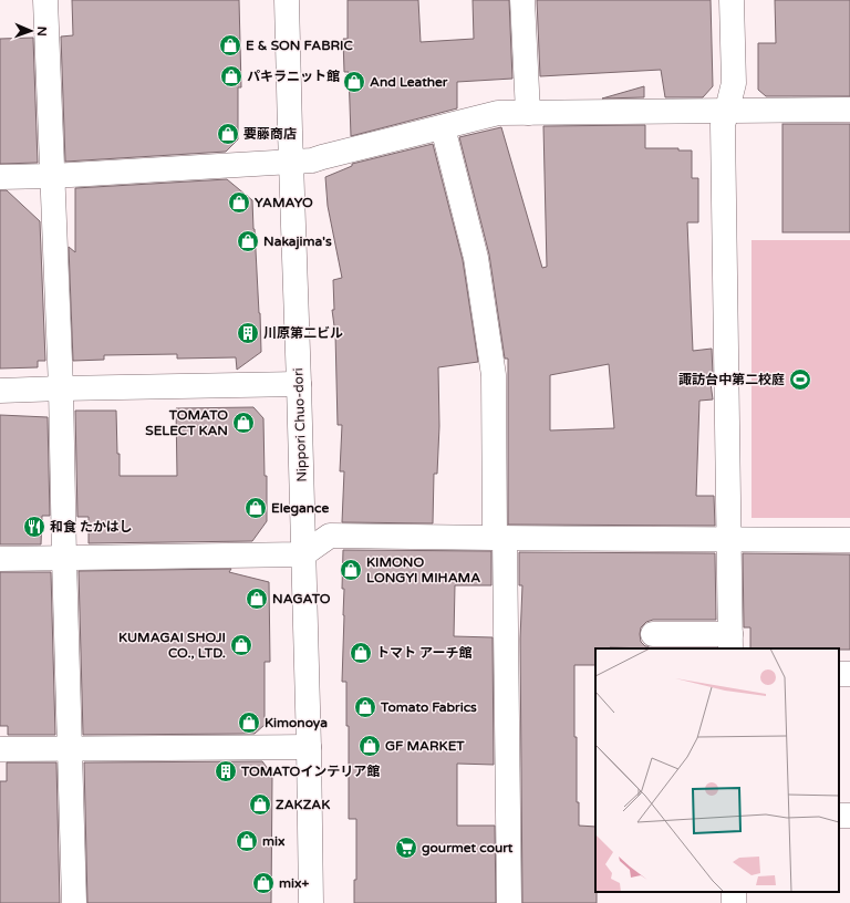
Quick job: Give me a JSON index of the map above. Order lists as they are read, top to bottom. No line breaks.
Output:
{"streets":{"street":["Nippori Chuo-dori"]},"places":{"shop":["E & SON FABRIC","パキラニット館","And Leather","要藤商店","YAMAYO","Nakajima's","TOMATO SELECT KAN","Elegance","KIMONO LONGYI MIHAMA","NAGATO","KUMAGAI SHOJI CO., LTD.","トマト アーチ館","Tomato Fabrics","Kimonoya","GF MARKET","ZAKZAK","mix","mix+"],"building":["川原第二ビル","TOMATOインテリア館"],"sports":["諏訪台中第二校庭"],"restaurant":["和食 たかはし"],"supermarket":["gourmet court"]},"north":"right"}
